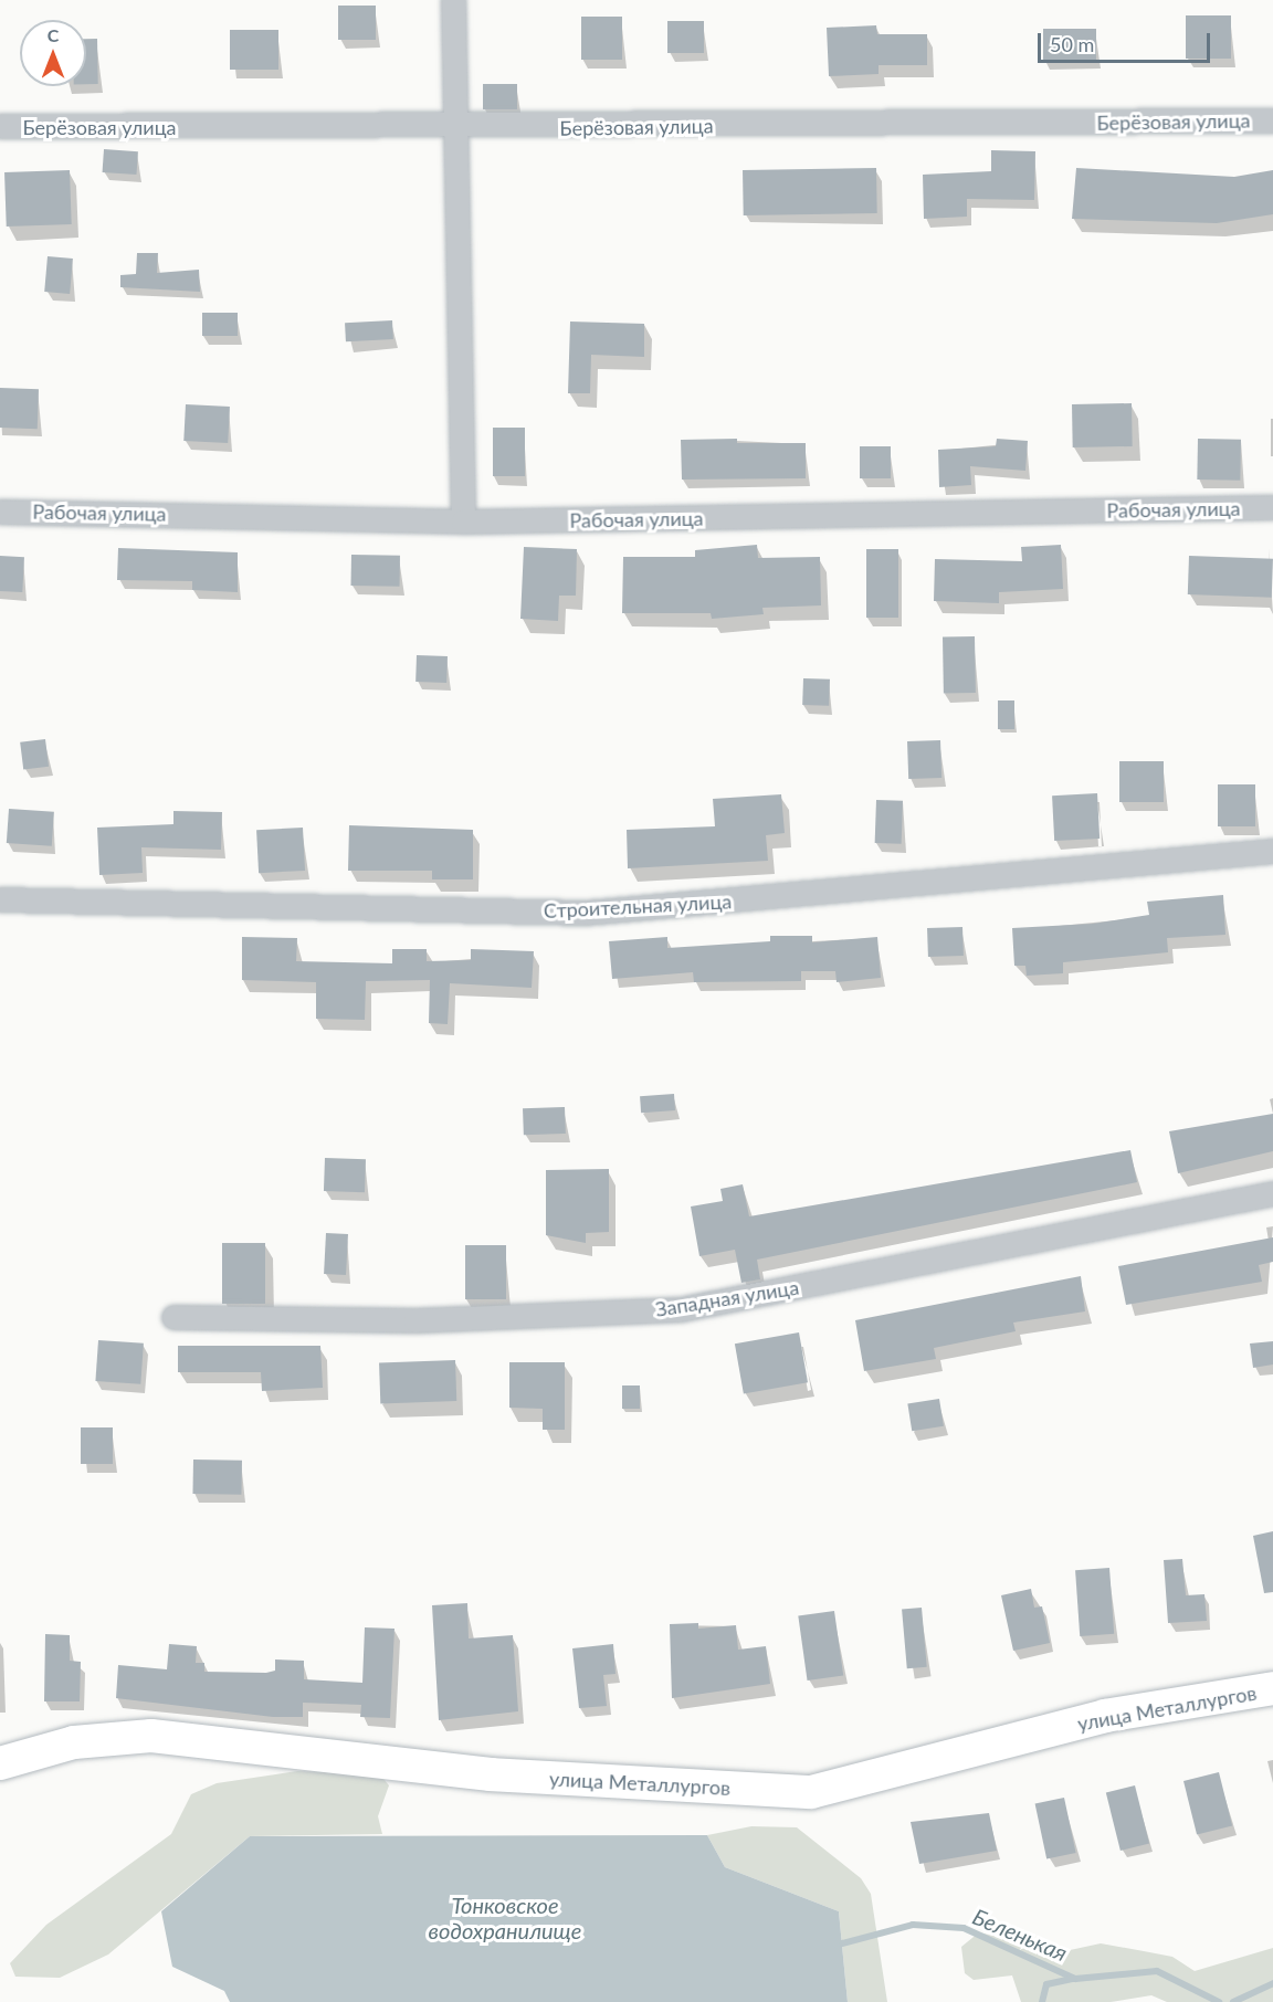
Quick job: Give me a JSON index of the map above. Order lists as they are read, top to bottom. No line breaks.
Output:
{"streets":{"street":["Берёзовая улица","Рабочая улица","Строительная улица","Западная улица","улица Металлургов"]},"water":["Тонковское водохранилище","Беленькая"],"scale_bar":"50 m","north":"top"}
